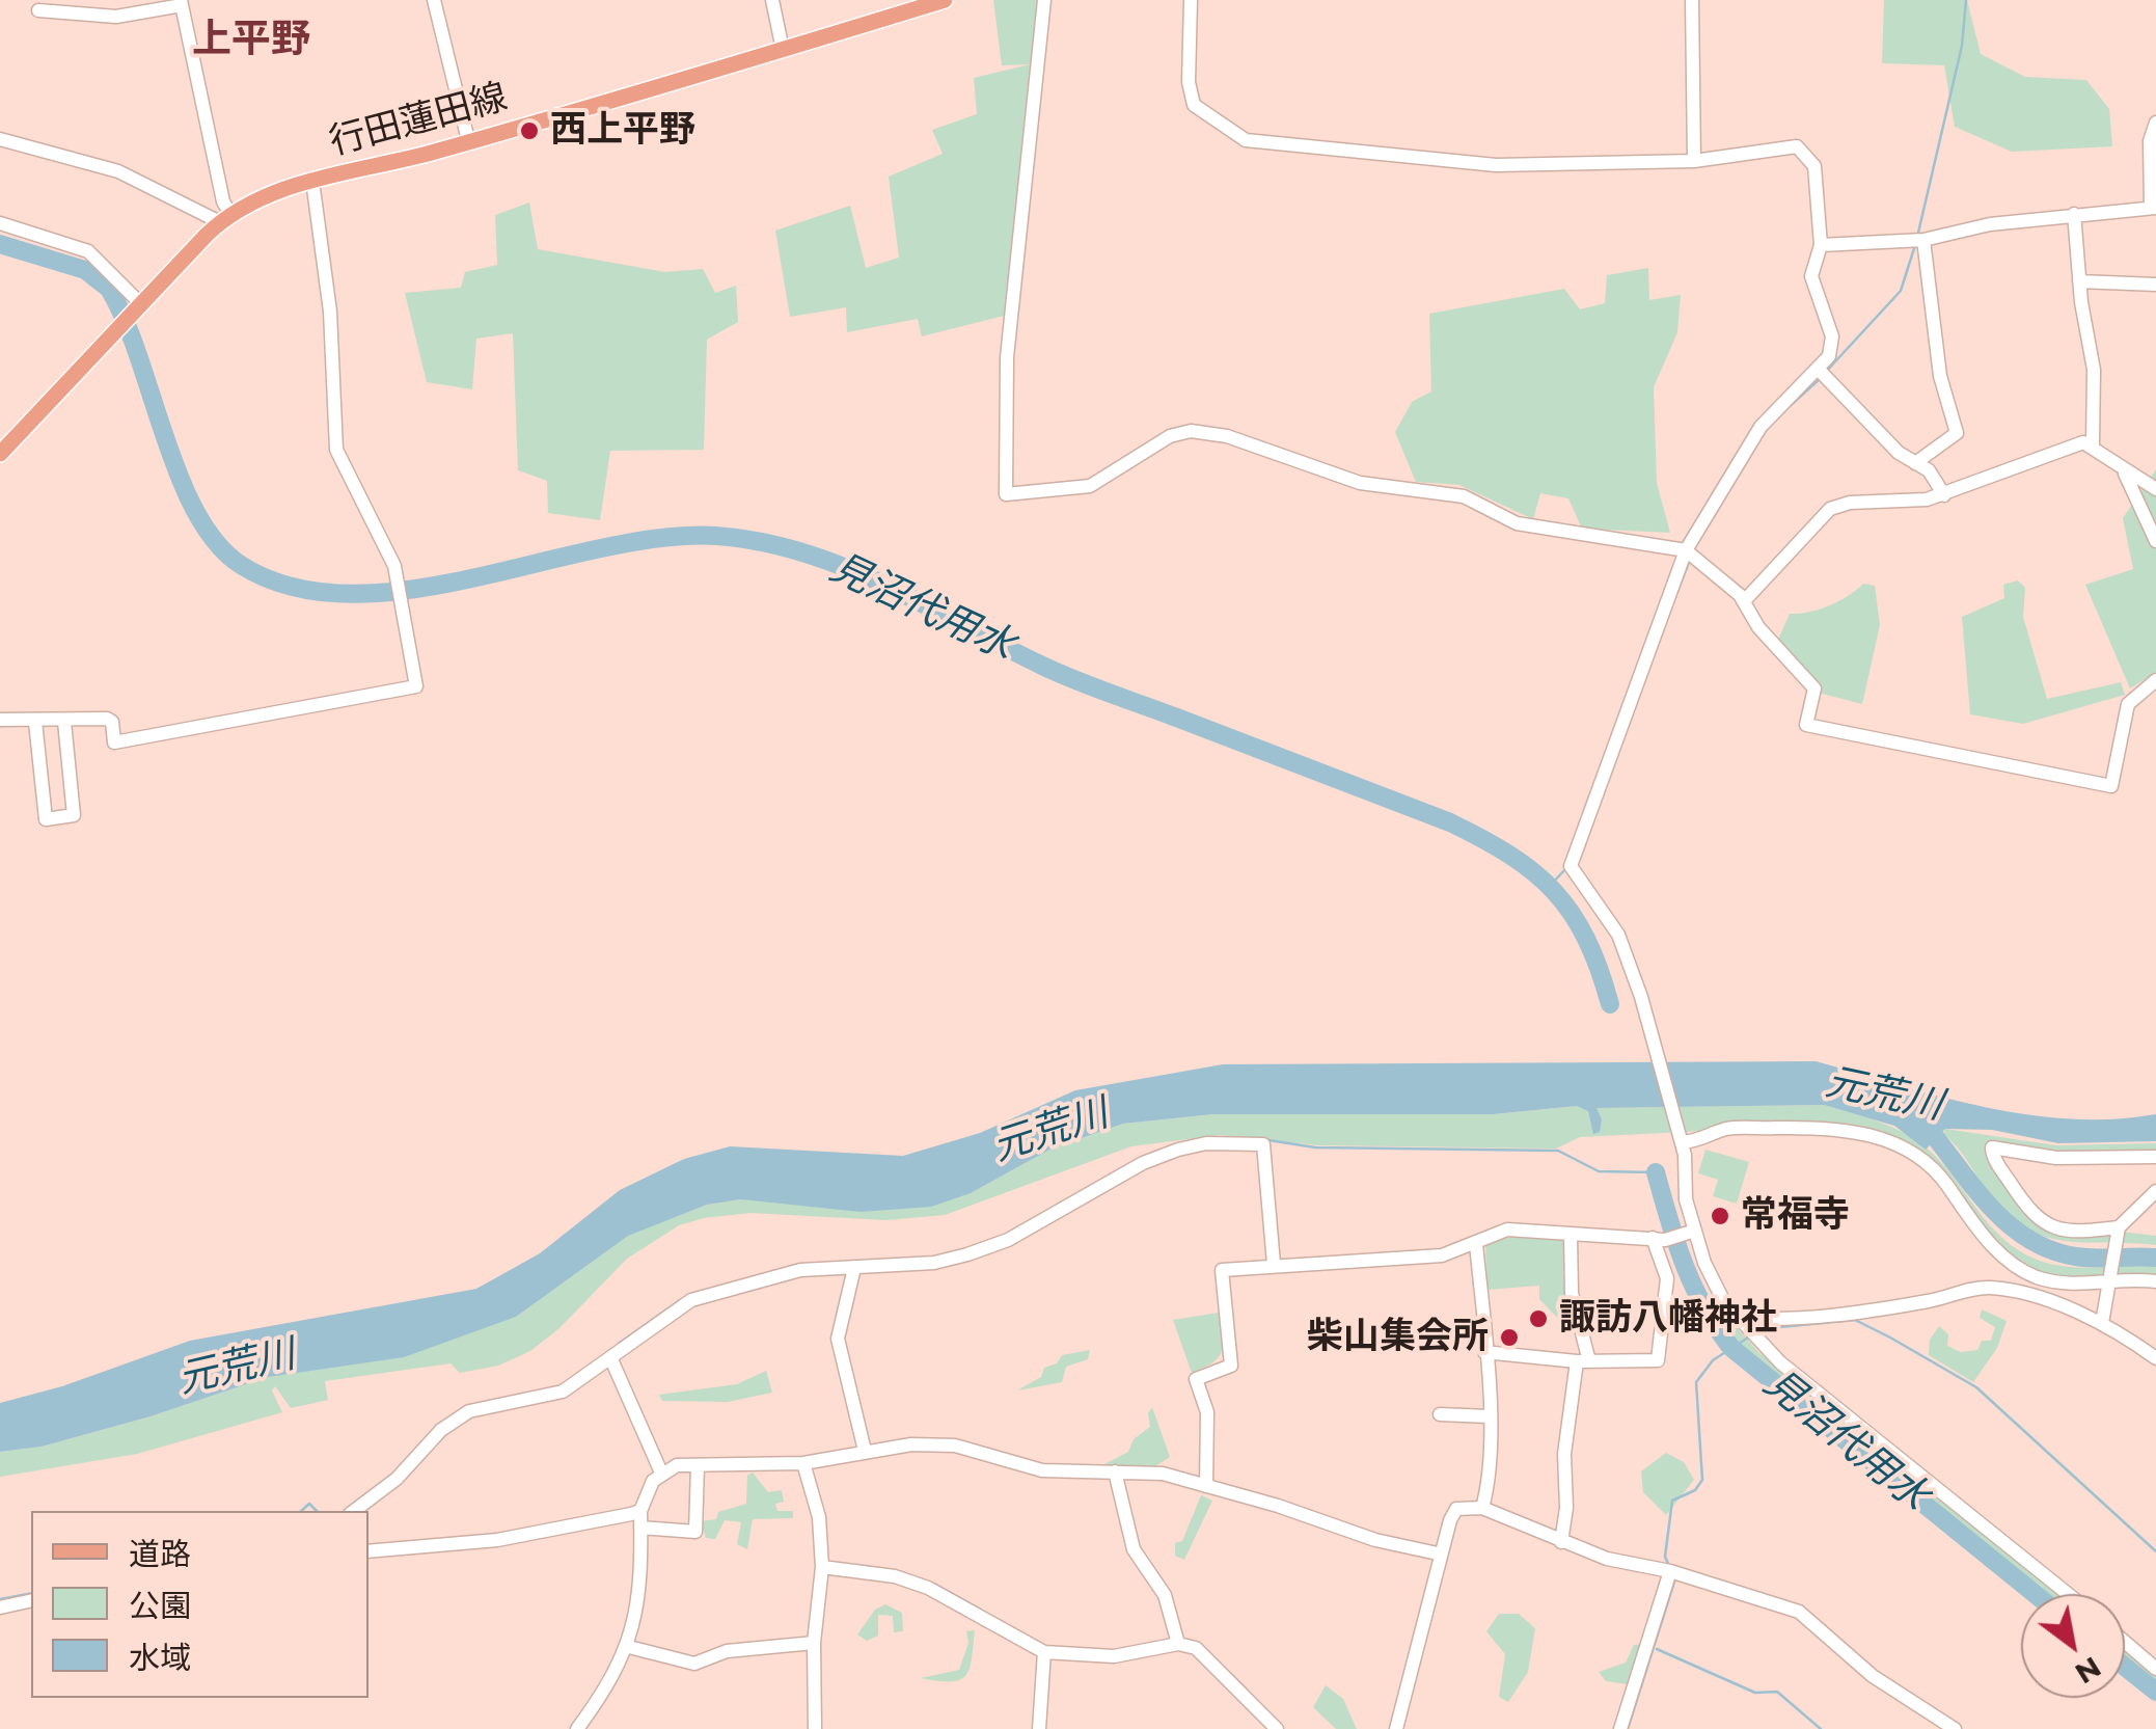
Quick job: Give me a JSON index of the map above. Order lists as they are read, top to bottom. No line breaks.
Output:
{"streets":{"main road":["行田蓮田線"]},"districts":["上平野"],"water":["見沼代用水","元荒川"],"places":["西上平野","常福寺","諏訪八幡神社","柴山集会所"],"legend":["道路","公園","水域"],"north":"bottom right"}
